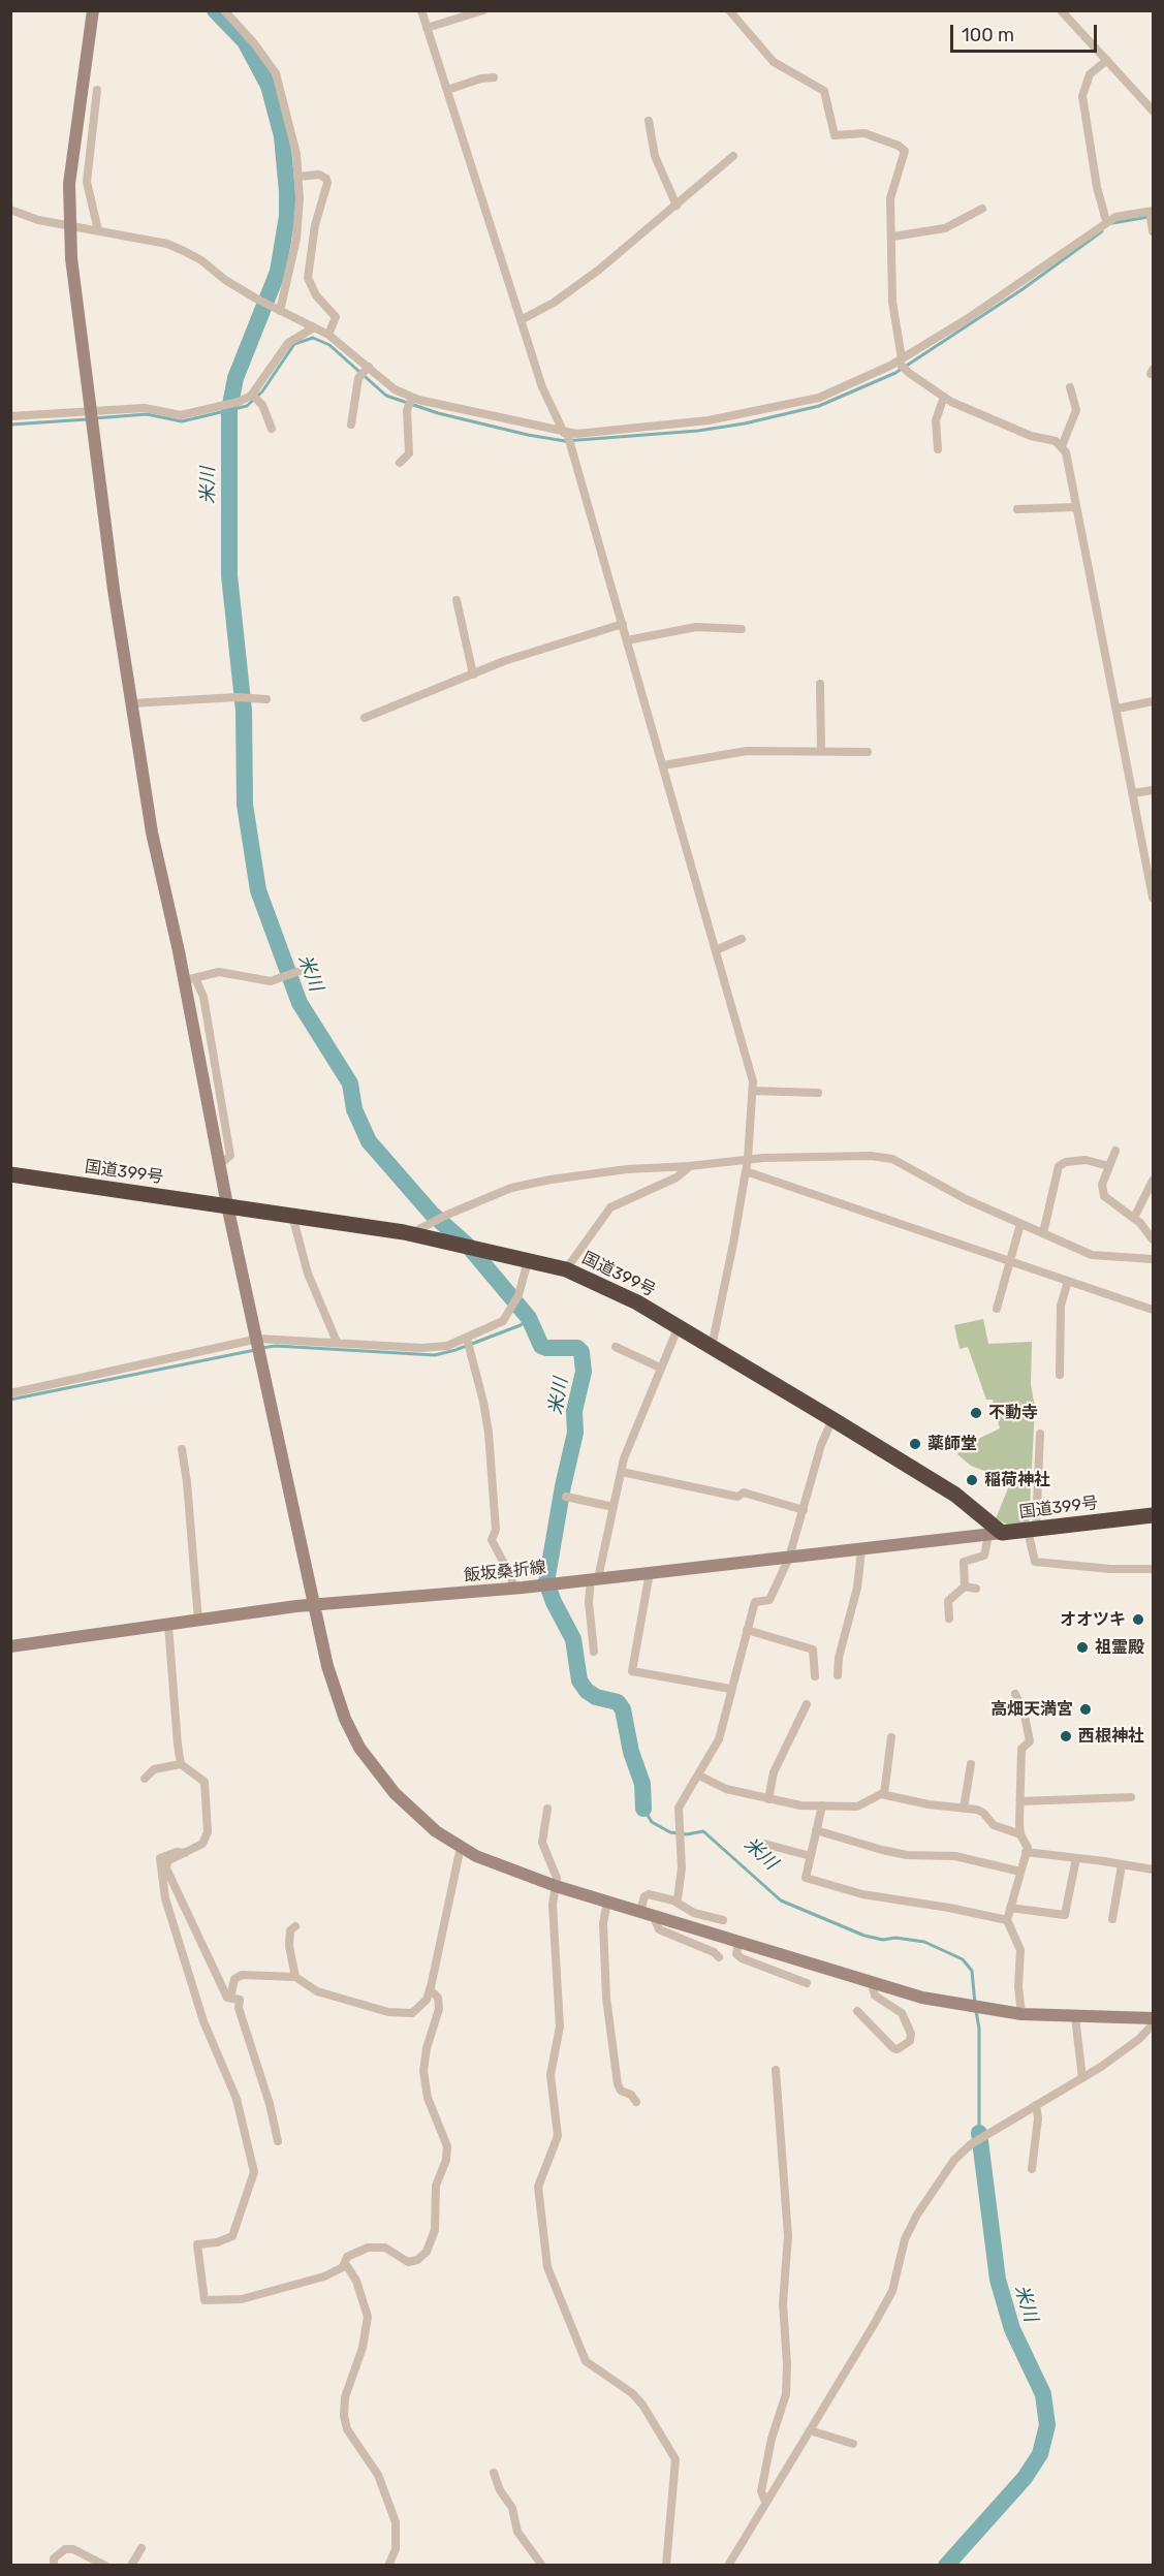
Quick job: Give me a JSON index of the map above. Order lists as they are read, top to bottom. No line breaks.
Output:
{"streets":{"highway":["国道399号"],"street":["飯坂桑折線"]},"crossings":[["国道399号","飯坂桑折線"]],"water":["米川"],"places":["不動寺","薬師堂","稲荷神社","オオツキ","祖霊殿","高畑天満宮","西根神社"],"scale_bar":"100 m"}
